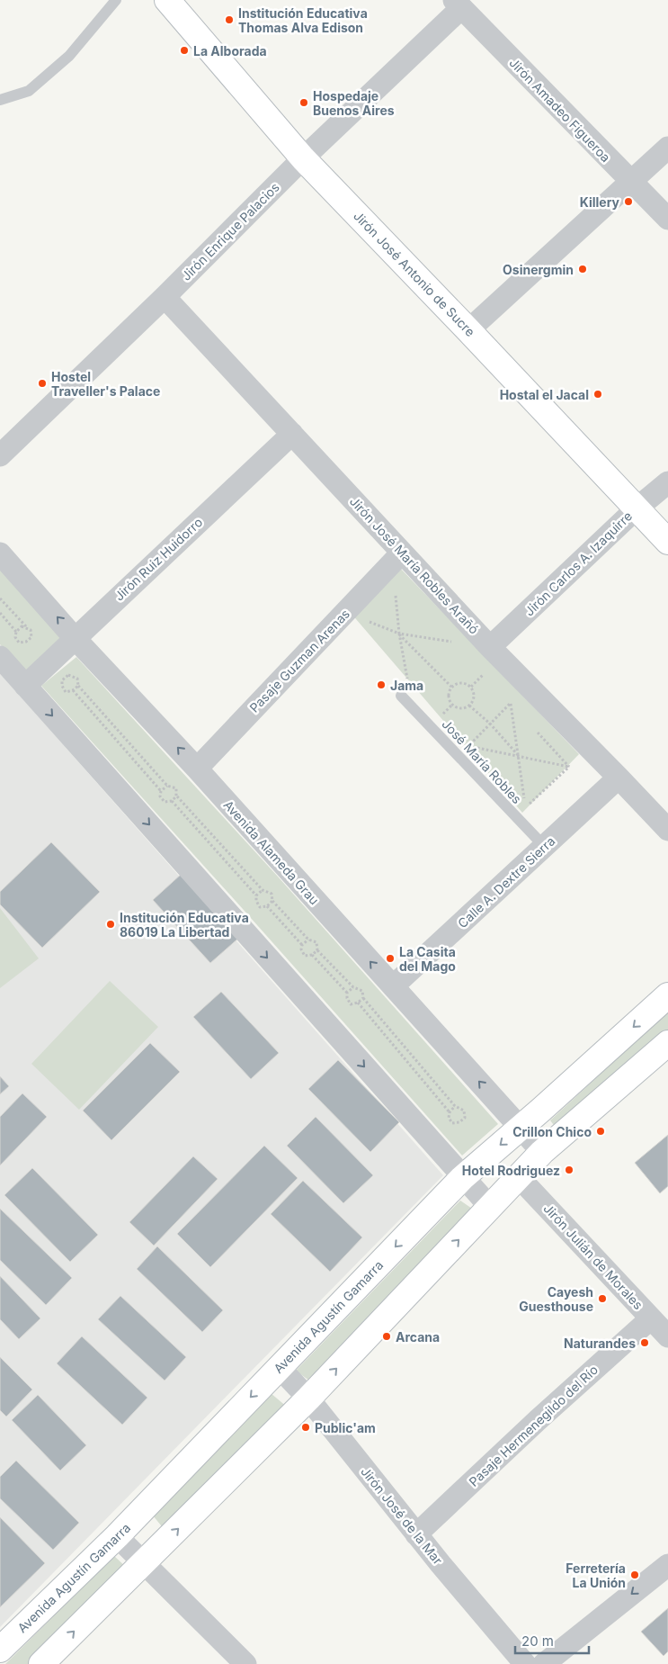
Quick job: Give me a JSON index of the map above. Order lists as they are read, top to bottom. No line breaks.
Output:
{"streets":{"main road":["Jirón José Antonio de Sucre","Avenida Agustín Gamarra"],"street":["Jirón Amadeo Figueroa","Jirón Enrique Palacios","Jirón Ruiz Huidorro","Jirón Carlos A. Izaquirre","Jirón José María Robles Arañó","Pasaje Guzman Arenas","Avenida Alameda Grau","Calle A. Dextre Sierra","Jirón Julián de Morales","Pasaje Hermenegildo del Río","Jirón José de la Mar"],"lane":["José María Robles"]},"crossings":[["Jirón Amadeo Figueroa","Jirón Enrique Palacios"],["Jirón Enrique Palacios","Jirón José Antonio de Sucre"],["Jirón Enrique Palacios","Jirón José María Robles Arañó"],["Jirón José Antonio de Sucre","Jirón Carlos A. Izaquirre"],["Jirón Ruiz Huidorro","Jirón José María Robles Arañó"],["Jirón Ruiz Huidorro","Avenida Alameda Grau"],["Jirón Carlos A. Izaquirre","Jirón José María Robles Arañó"],["Jirón José María Robles Arañó","Pasaje Guzman Arenas"],["Jirón José María Robles Arañó","Calle A. Dextre Sierra"],["Pasaje Guzman Arenas","Avenida Alameda Grau"],["José María Robles","Calle A. Dextre Sierra"],["Avenida Alameda Grau","Calle A. Dextre Sierra"],["Avenida Alameda Grau","Avenida Agustín Gamarra"],["Jirón Julián de Morales","Pasaje Hermenegildo del Río"],["Avenida Agustín Gamarra","Jirón José de la Mar"],["Pasaje Hermenegildo del Río","Jirón José de la Mar"]],"places":["Institución Educativa Thomas Alva Edison","La Alborada","Hospedaje Buenos Aires","Killery","Osinergmin","Hostel Traveller's Palace","Hostal el Jacal","Jama","Institución Educativa 86019 La Libertad","La Casita del Mago","Crillon Chico","Hotel Rodriguez","Cayesh Guesthouse","Arcana","Naturandes","Public'am","Ferretería La Unión"],"scale_bar":"20 m"}
